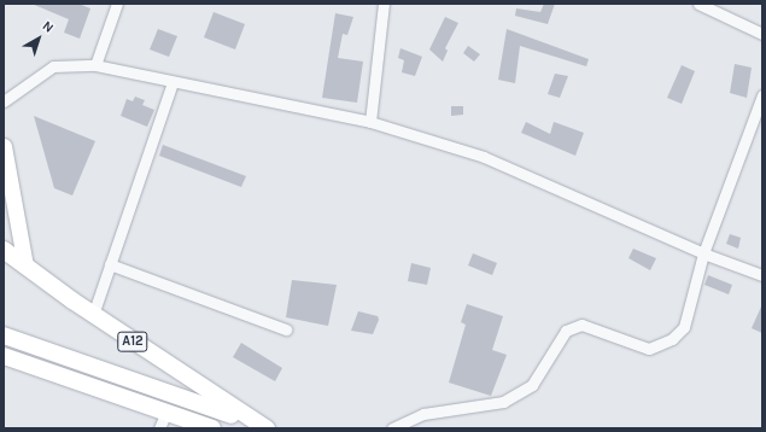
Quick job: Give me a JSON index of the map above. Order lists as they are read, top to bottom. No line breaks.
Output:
{"streets":{"main road":["A12"]},"north":"top right"}
